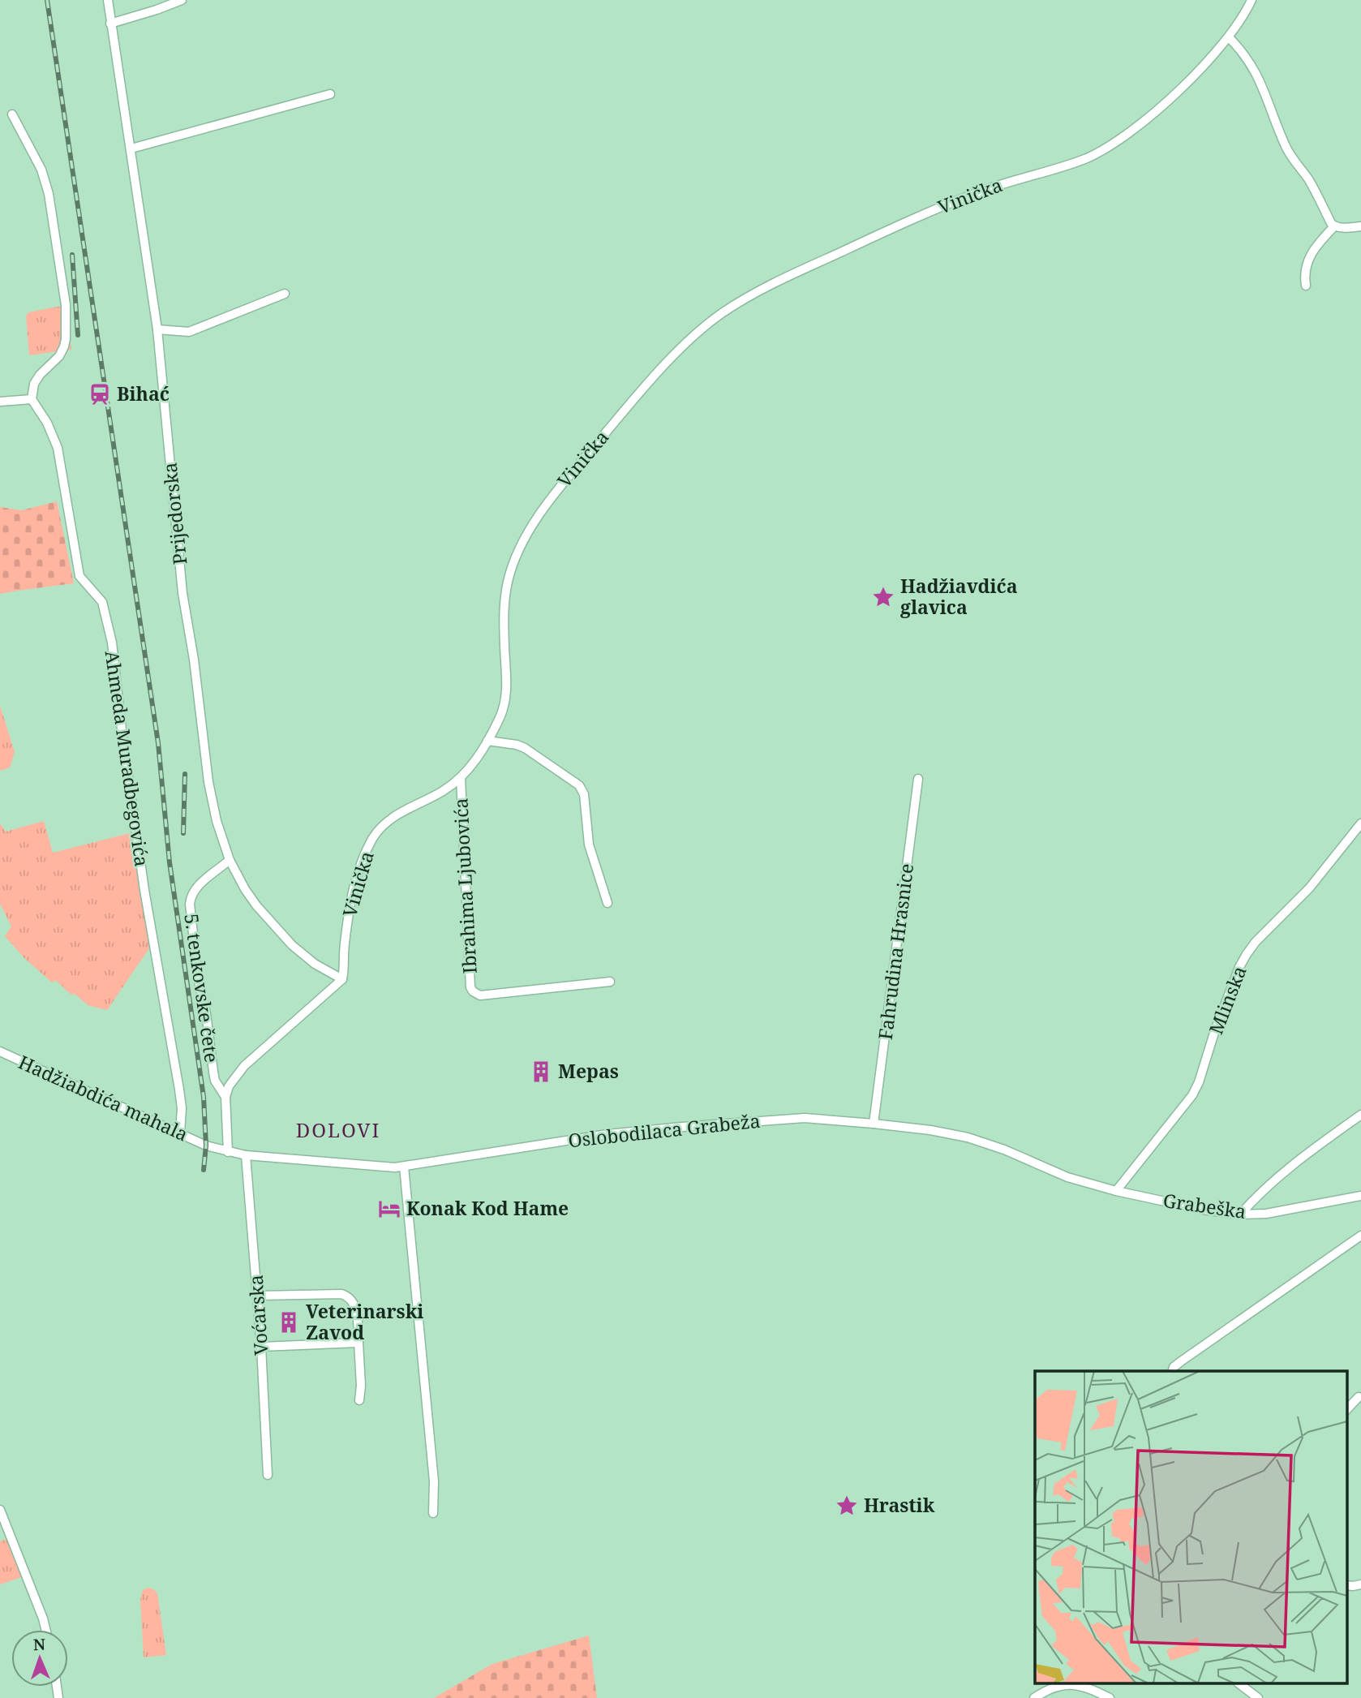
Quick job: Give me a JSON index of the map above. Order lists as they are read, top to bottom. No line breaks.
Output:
{"streets":{"street":["Vinička","Prijedorska","Ahmeda Muradbegovića","Ibrahima Ljubovića","Fahrudina Hrasnice","5. tenkovske čete","Mlinska","Hadžiabdića mahala","Oslobodilaca Grabeža","Grabeška","Voćarska"]},"crossings":[["Vinička","Prijedorska"],["Vinička","Ibrahima Ljubovića"],["Prijedorska","5. tenkovske čete"],["Ahmeda Muradbegovića","Hadžiabdića mahala"],["Fahrudina Hrasnice","Oslobodilaca Grabeža"],["Mlinska","Oslobodilaca Grabeža"],["Mlinska","Grabeška"],["Hadžiabdića mahala","Oslobodilaca Grabeža"],["Oslobodilaca Grabeža","Grabeška"],["Oslobodilaca Grabeža","Voćarska"]],"districts":["DOLOVI"],"places":{"station":["Bihać"],"place":["Hadžiavdića glavica","Hrastik"],"building":["Mepas","Veterinarski Zavod"],"hotel":["Konak Kod Hame"]},"north":"top"}
